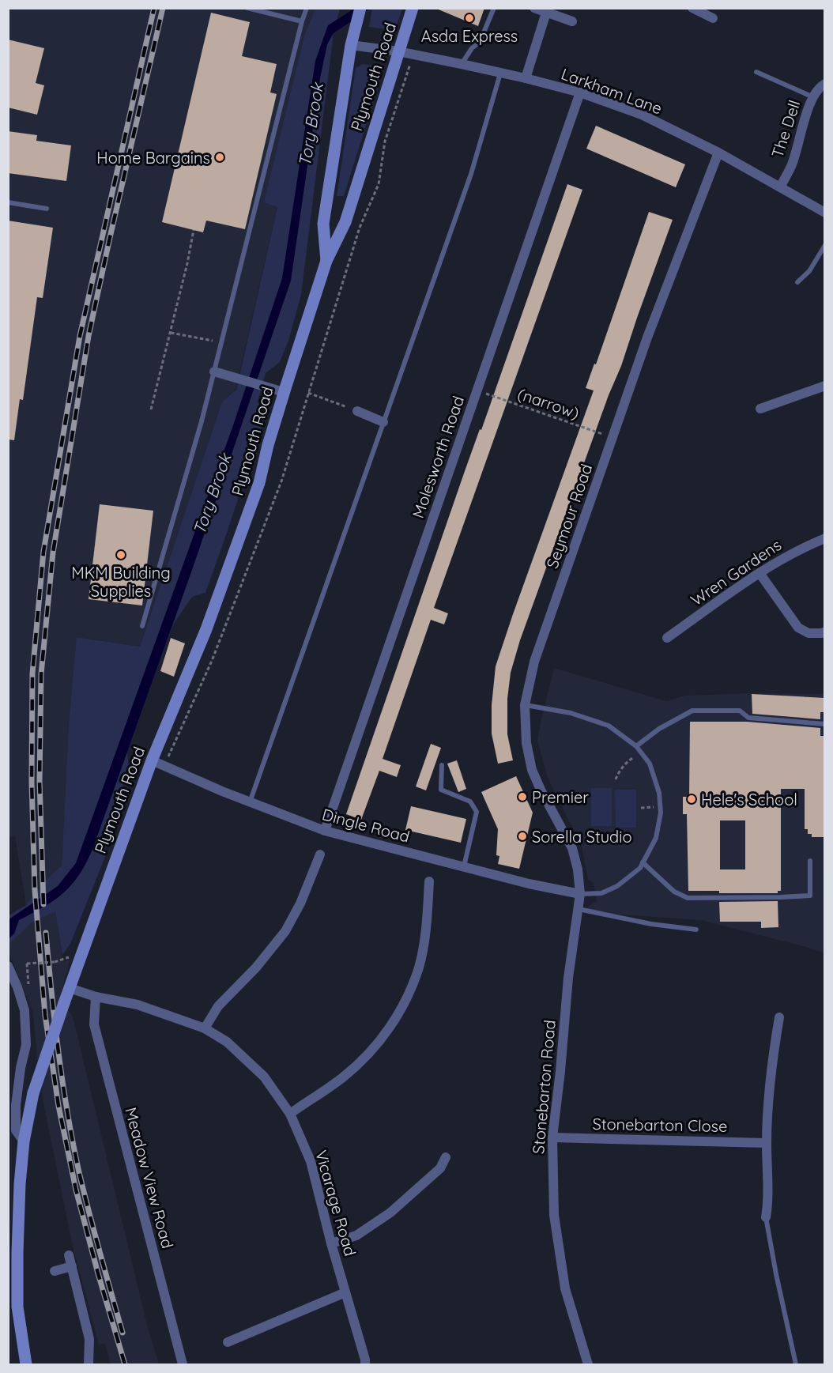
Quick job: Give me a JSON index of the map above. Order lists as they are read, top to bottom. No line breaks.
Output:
{"streets":{"main road":["Plymouth Road"],"street":["Larkham Lane","The Dell","Molesworth Road","Seymour Road","Wren Gardens","Dingle Road","Stonebarton Road","Stonebarton Close","Meadow View Road","Vicarage Road"],"path":["(narrow)"]},"crossings":[["Plymouth Road","Larkham Lane"],["Plymouth Road","Dingle Road"],["Plymouth Road","Vicarage Road"],["Larkham Lane","The Dell"],["Larkham Lane","Molesworth Road"],["Larkham Lane","Seymour Road"],["(narrow)","Molesworth Road"],["(narrow)","Seymour Road"],["Molesworth Road","Dingle Road"],["Seymour Road","Dingle Road"],["Seymour Road","Stonebarton Road"],["Dingle Road","Stonebarton Road"],["Stonebarton Road","Stonebarton Close"],["Meadow View Road","Vicarage Road"]],"water":["Tory Brook"],"places":["Asda Express","Home Bargains","MKM Building Supplies","Premier","Hele's School","Sorella Studio"]}
